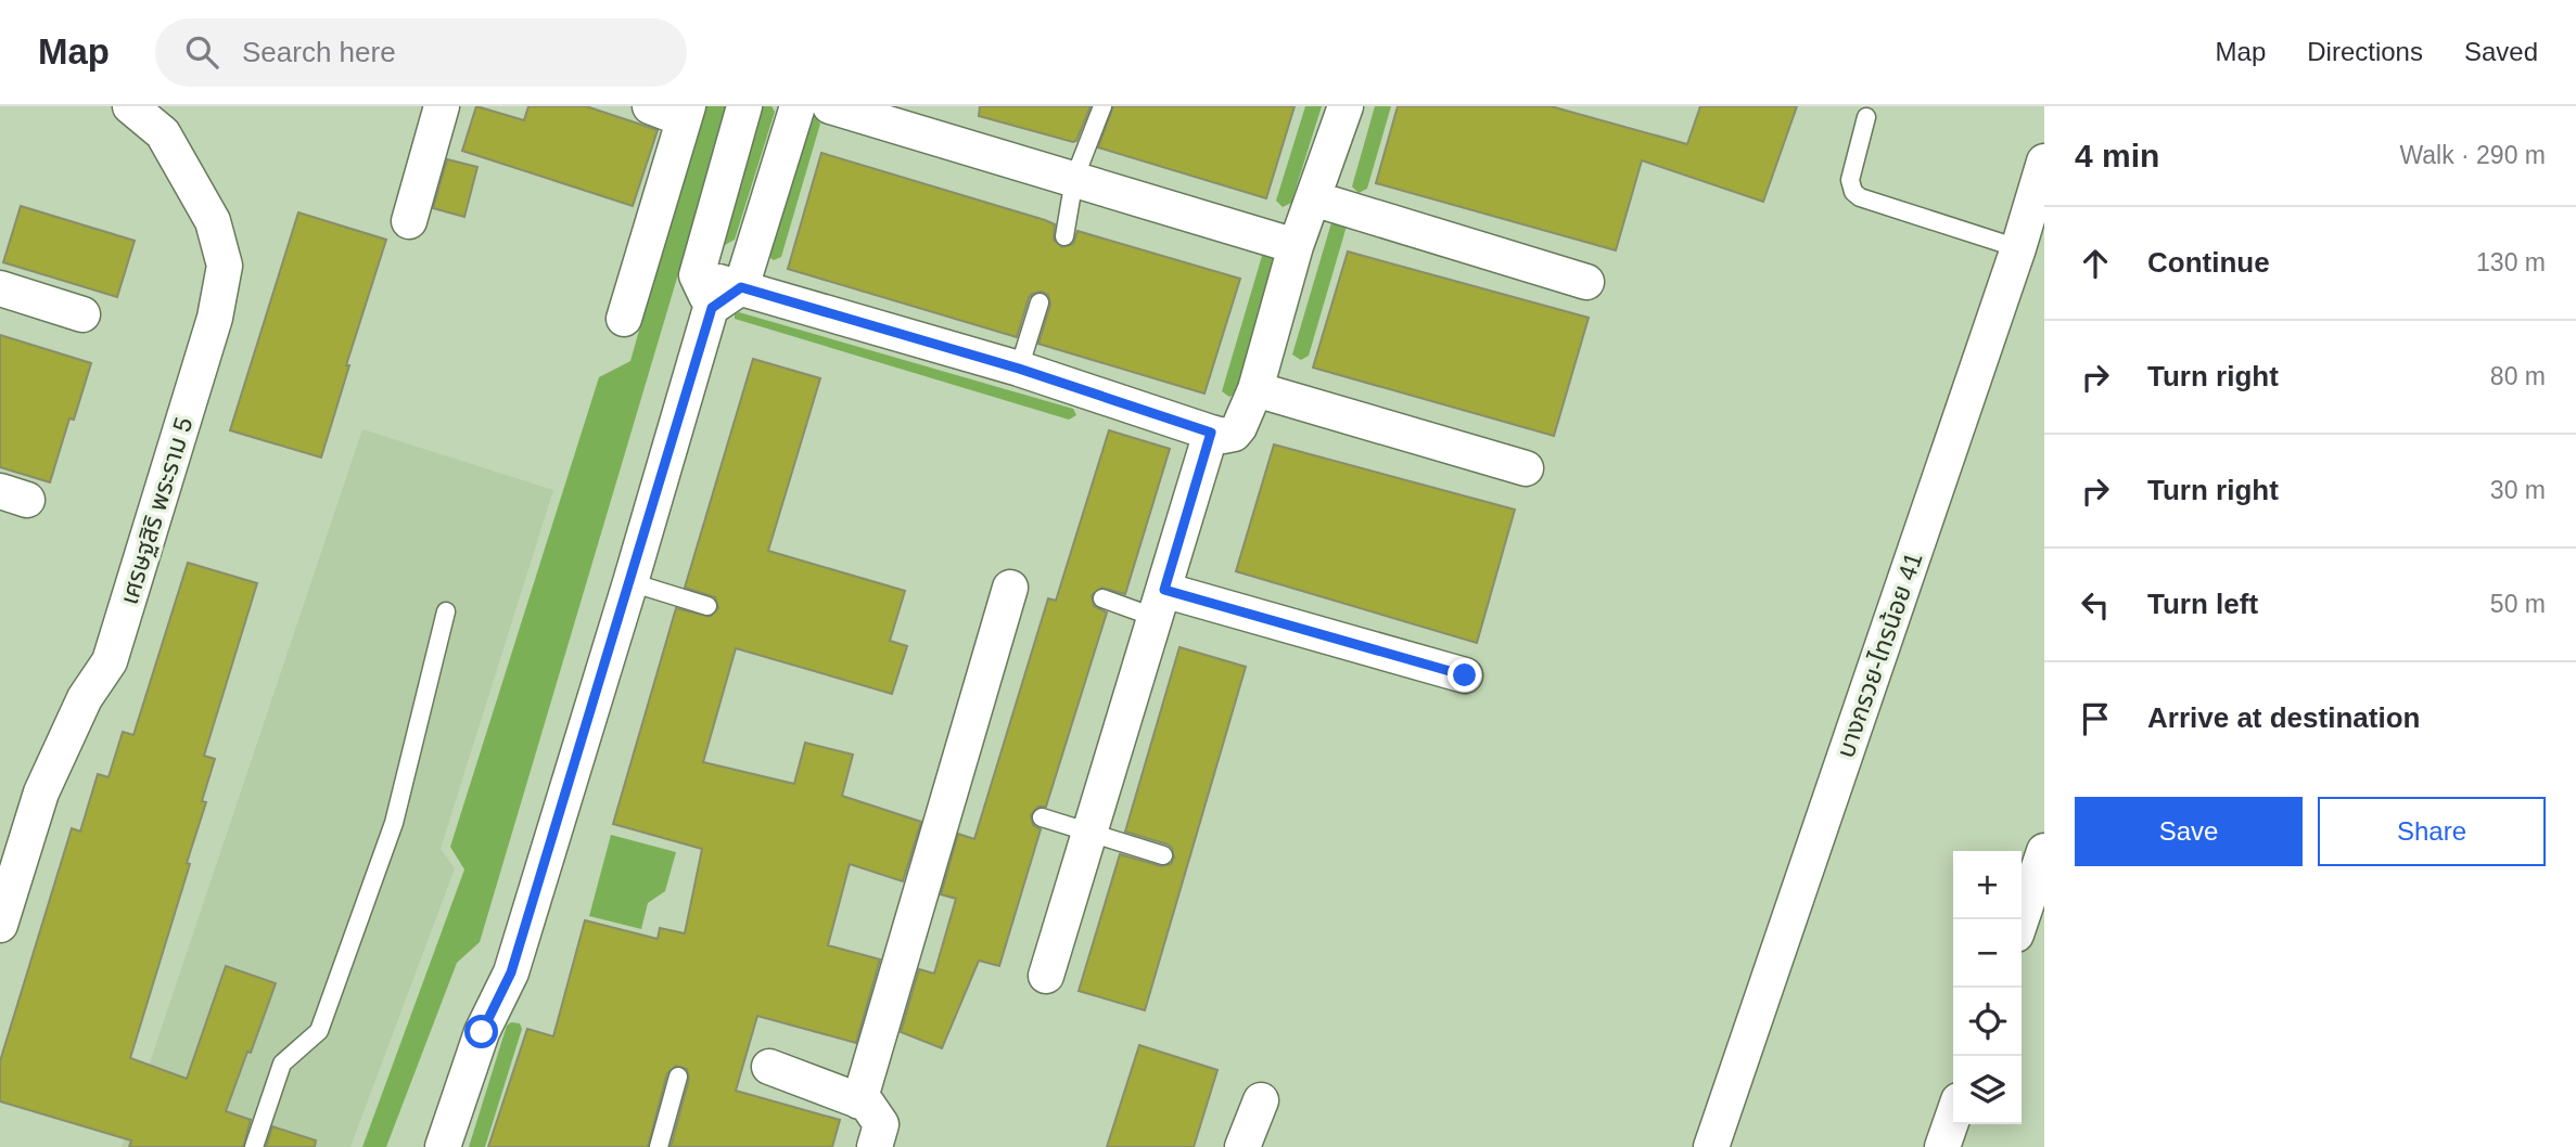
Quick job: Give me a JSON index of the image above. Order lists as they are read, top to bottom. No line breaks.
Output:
{"streets":{"street":["เศรษฐสิริ พระราม 5","บางกรวย-ไทรน้อย 41"]},"page":{"header":"Map","search":"Search here","nav":["Map","Directions","Saved"],"heading":["4 min","Walk · 290 m"],"list":[["Continue","130 m"],["Turn right","80 m"],["Turn right","30 m"],["Turn left","50 m"],"Arrive at destination"],"buttons":["Save","Share"],"map_buttons":["+","−"]}}
